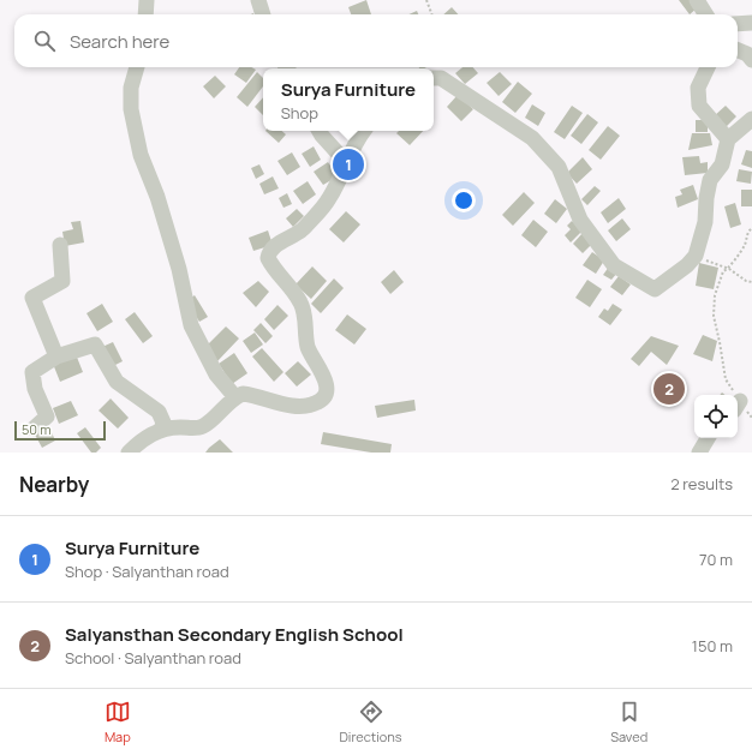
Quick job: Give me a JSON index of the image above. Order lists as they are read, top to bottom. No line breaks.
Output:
{"scale_bar":"50 m","page":{"search":"Search here","popup":["Surya Furniture","Shop"],"pins":["1","2"],"scale":"50 m","heading":["Nearby","2 results"],"list":[{"mark":"1","name":"Surya Furniture","note":"Shop · Salyanthan road","value":"70 m"},{"mark":"2","name":"Salyansthan Secondary English School","note":"School · Salyanthan road","value":"150 m"}],"nav":["Map","Directions","Saved"]}}
